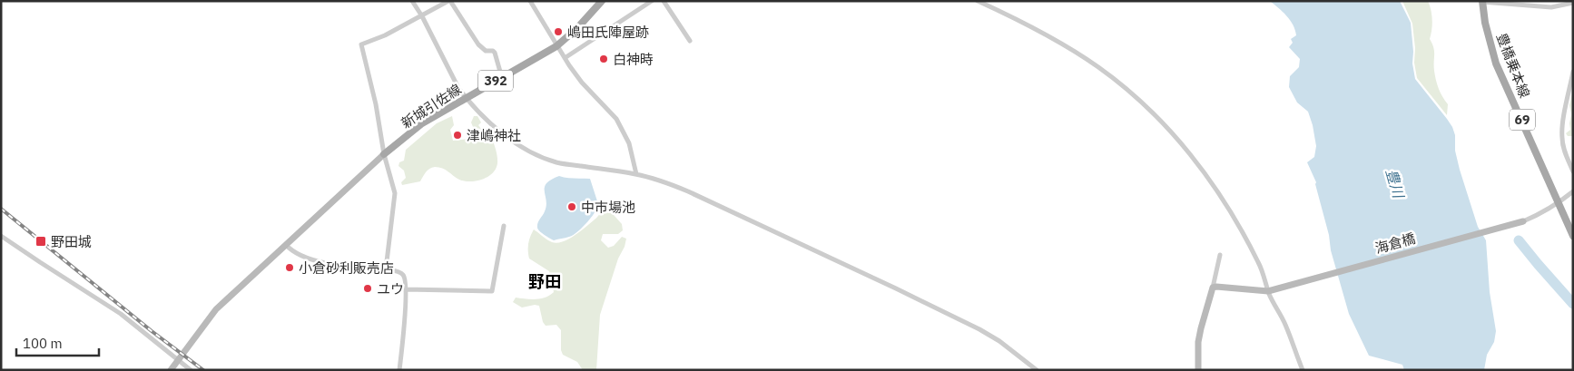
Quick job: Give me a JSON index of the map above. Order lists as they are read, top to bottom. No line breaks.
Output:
{"streets":{"main road":["豊橋乗本線","392","新城引佐線","69"],"street":["海倉橋"]},"districts":["野田"],"water":["豊川"],"places":{"other":["嶋田氏陣屋跡","白神時","津嶋神社","中市場池","小倉砂利販売店","ユウ"],"transit":["野田城"]},"scale_bar":"100 m"}
